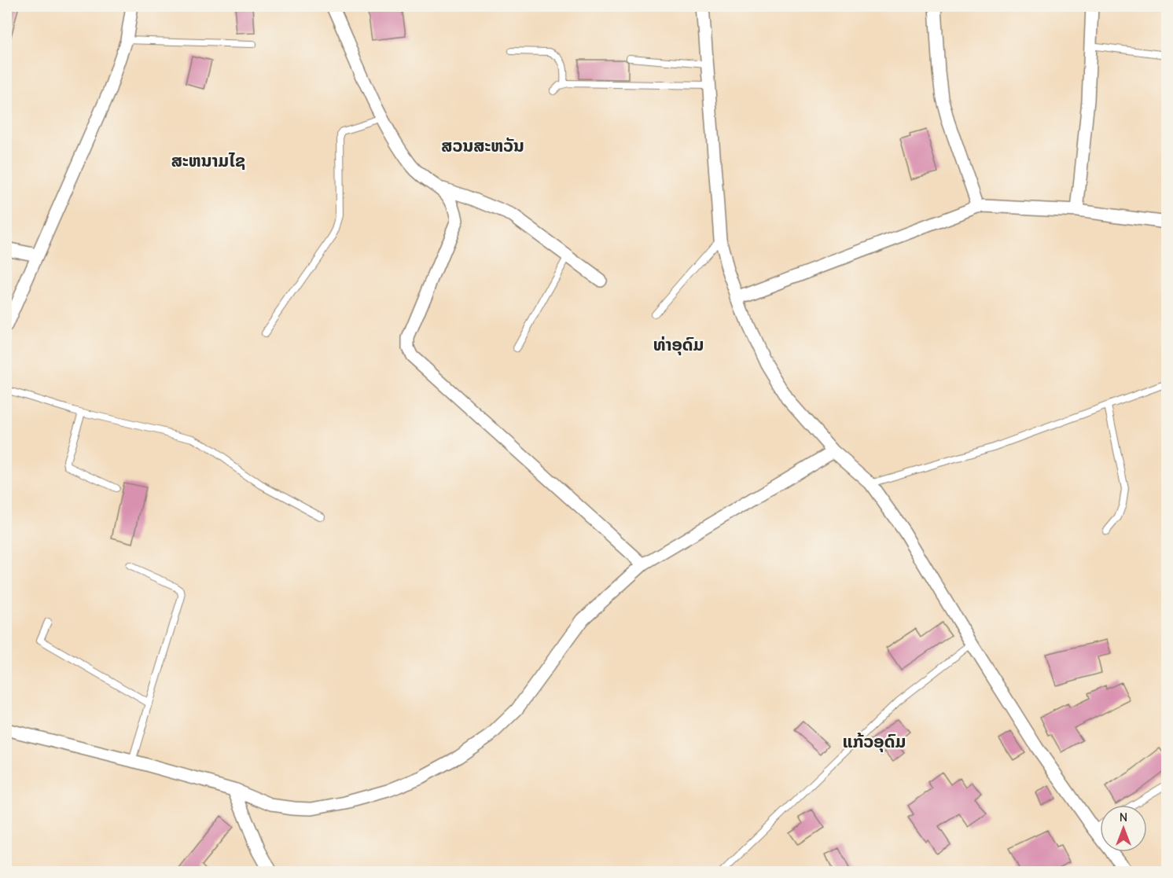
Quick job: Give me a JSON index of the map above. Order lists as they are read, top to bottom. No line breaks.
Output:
{"districts":["ສວນສະຫວັນ","ສະຫນາມໄຊ","ທ່າອຸດົມ","ແກ້ວອຸດົມ"],"north":"top"}
